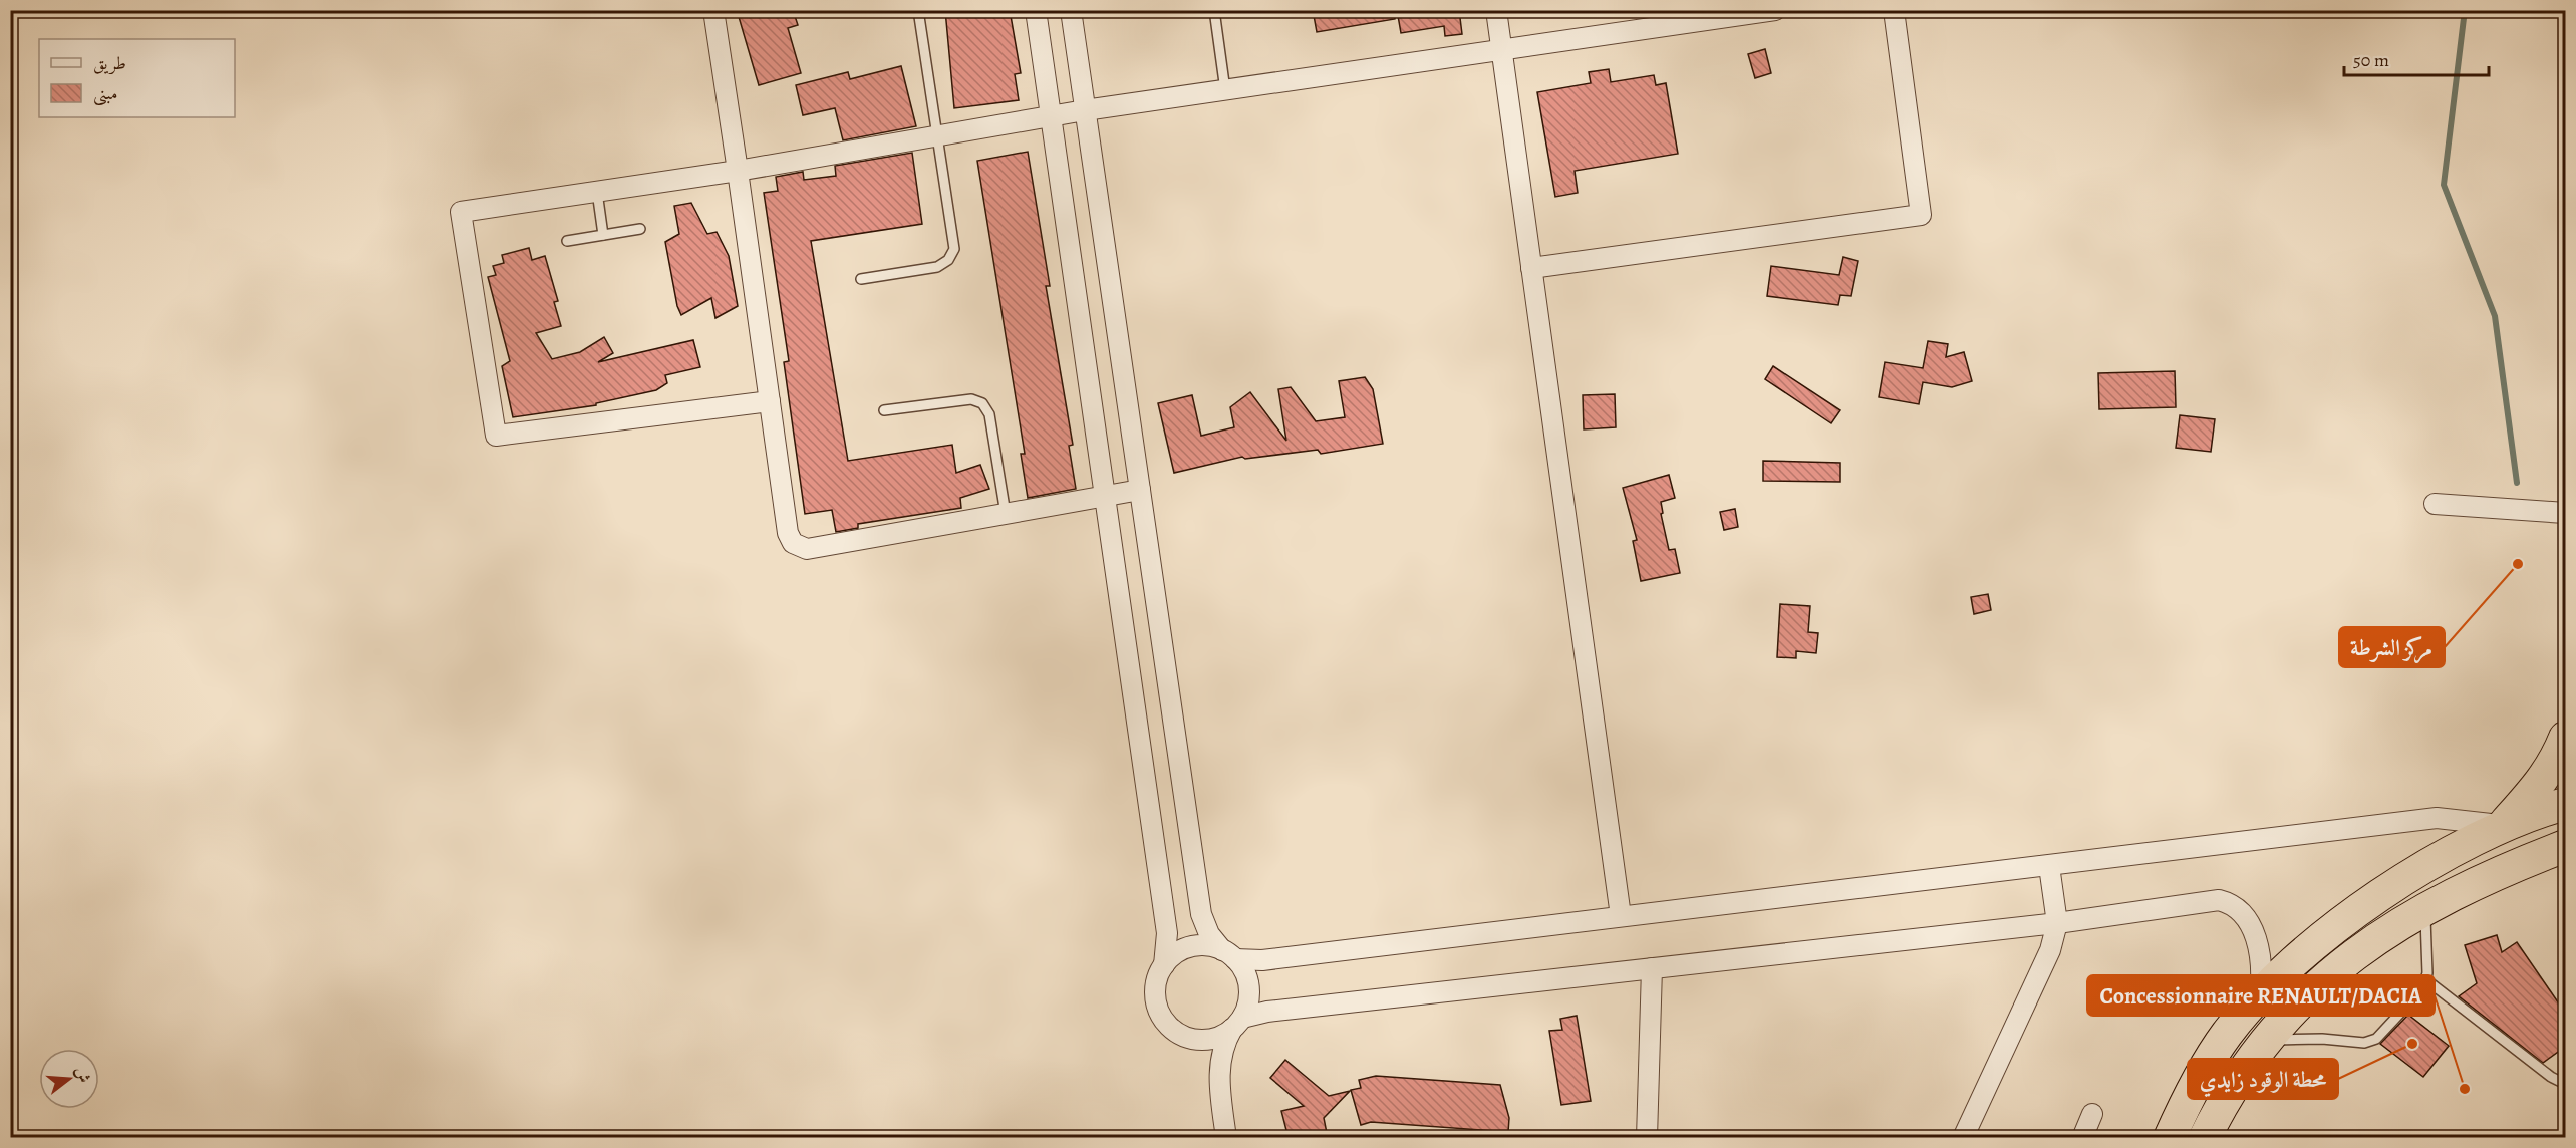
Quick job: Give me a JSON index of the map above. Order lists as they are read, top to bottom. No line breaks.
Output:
{"places":["مركز الشرطة","محطة الوقود زايدي","Concessionnaire RENAULT/DACIA"],"legend":["طريق","مبنى"],"scale_bar":"50 m","north":"right"}
